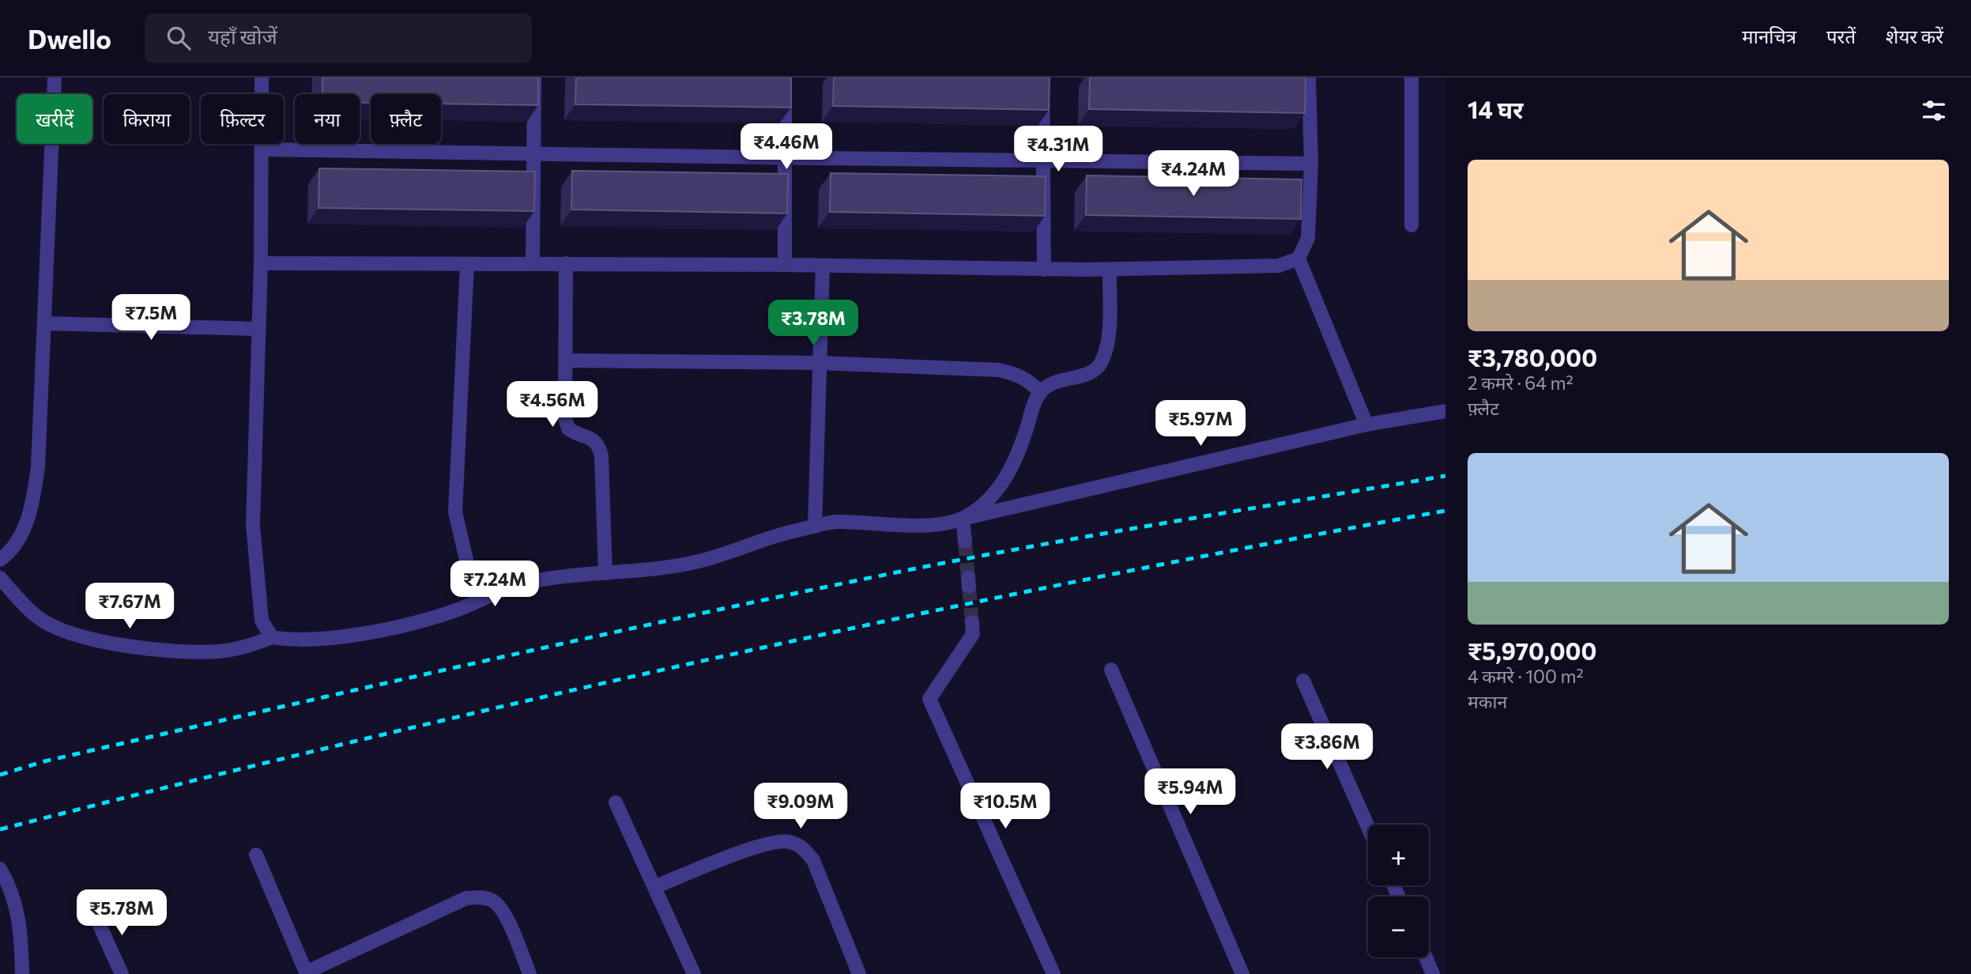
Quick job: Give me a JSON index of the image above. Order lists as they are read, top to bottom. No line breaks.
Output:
{"page":{"header":"Dwello","search":"यहाँ खोजें","nav":["मानचित्र","परतें","शेयर करें"],"heading":"14 घर","chip":["खरीदें","किराया","फ़िल्टर","नया","फ़्लैट"],"price":["₹4.46M","₹4.31M","₹4.24M","₹7.5M","₹3.78M","₹4.56M","₹5.97M","₹7.24M","₹7.67M","₹3.86M","₹5.94M","₹9.09M","₹10.5M","₹5.78M"],"list":[{"name":"₹3,780,000","note":"2 कमरे · 64 m² · फ़्लैट"},{"name":"₹5,970,000","note":"4 कमरे · 100 m² · मकान"}],"map_buttons":["+","−"]}}
